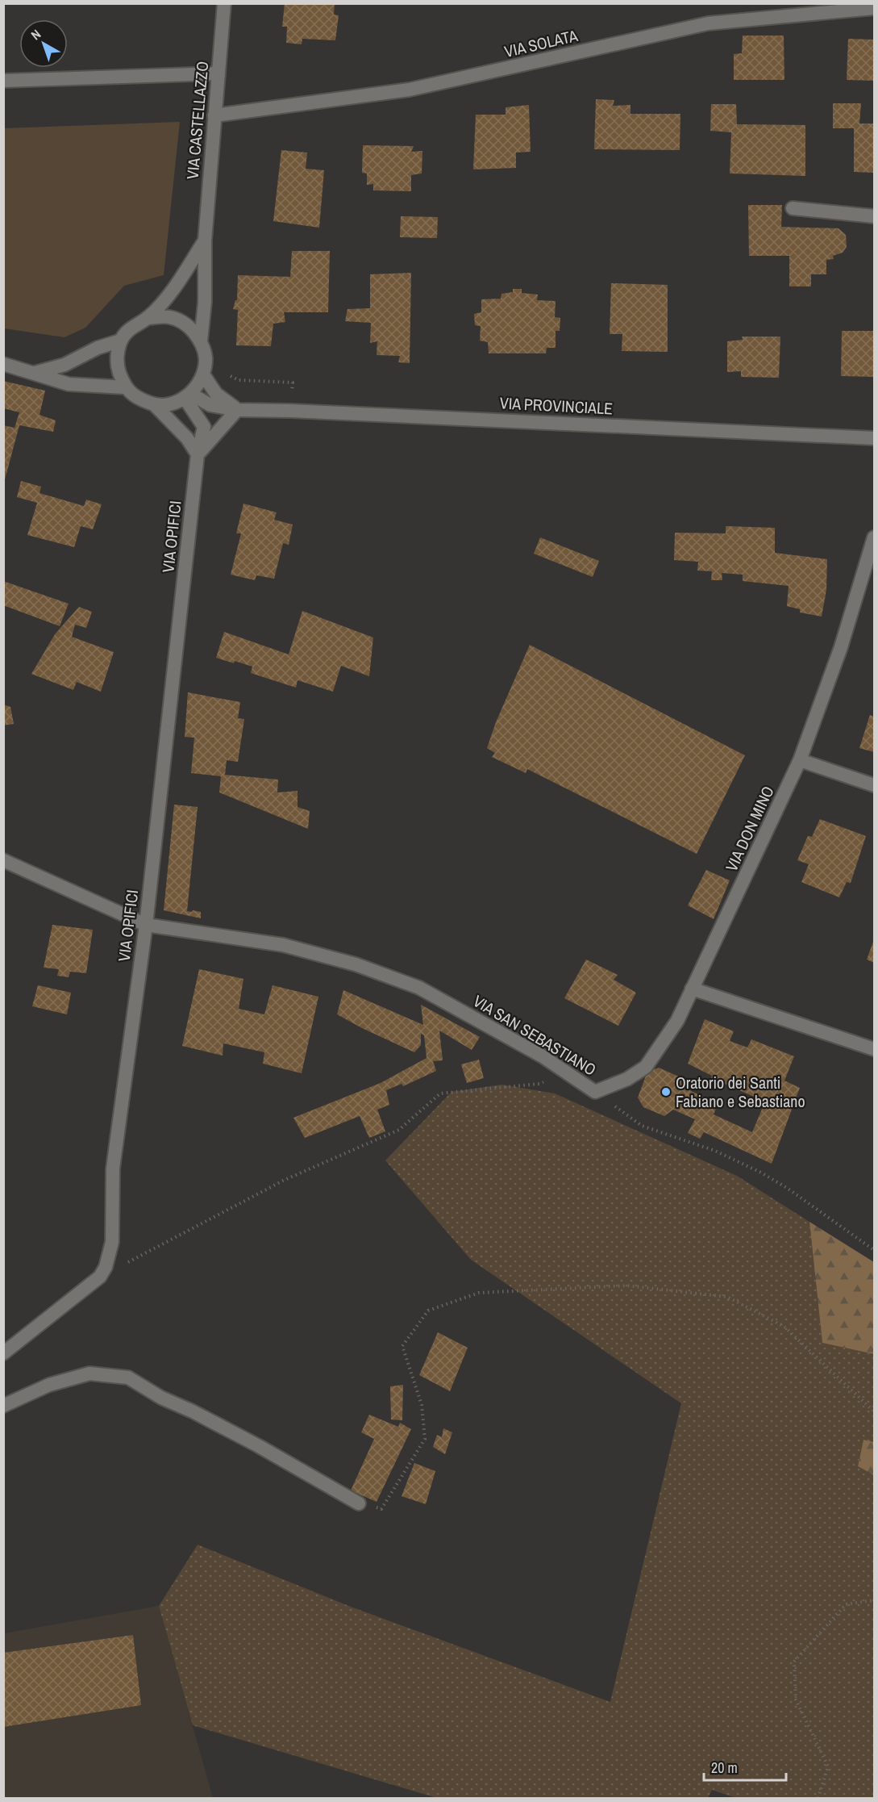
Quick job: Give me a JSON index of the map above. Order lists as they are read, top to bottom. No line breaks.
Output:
{"streets":{"street":["VIA SOLATA","VIA CASTELLAZZO","VIA PROVINCIALE","VIA OPIFICI","VIA DON MINO","VIA SAN SEBASTIANO"]},"crossings":[["VIA SOLATA","VIA CASTELLAZZO"],["VIA CASTELLAZZO","VIA PROVINCIALE"],["VIA CASTELLAZZO","VIA OPIFICI"],["VIA PROVINCIALE","VIA OPIFICI"],["VIA OPIFICI","VIA SAN SEBASTIANO"],["VIA DON MINO","VIA SAN SEBASTIANO"]],"places":["Oratorio dei Santi Fabiano e Sebastiano"],"scale_bar":"20 m","north":"top left"}
